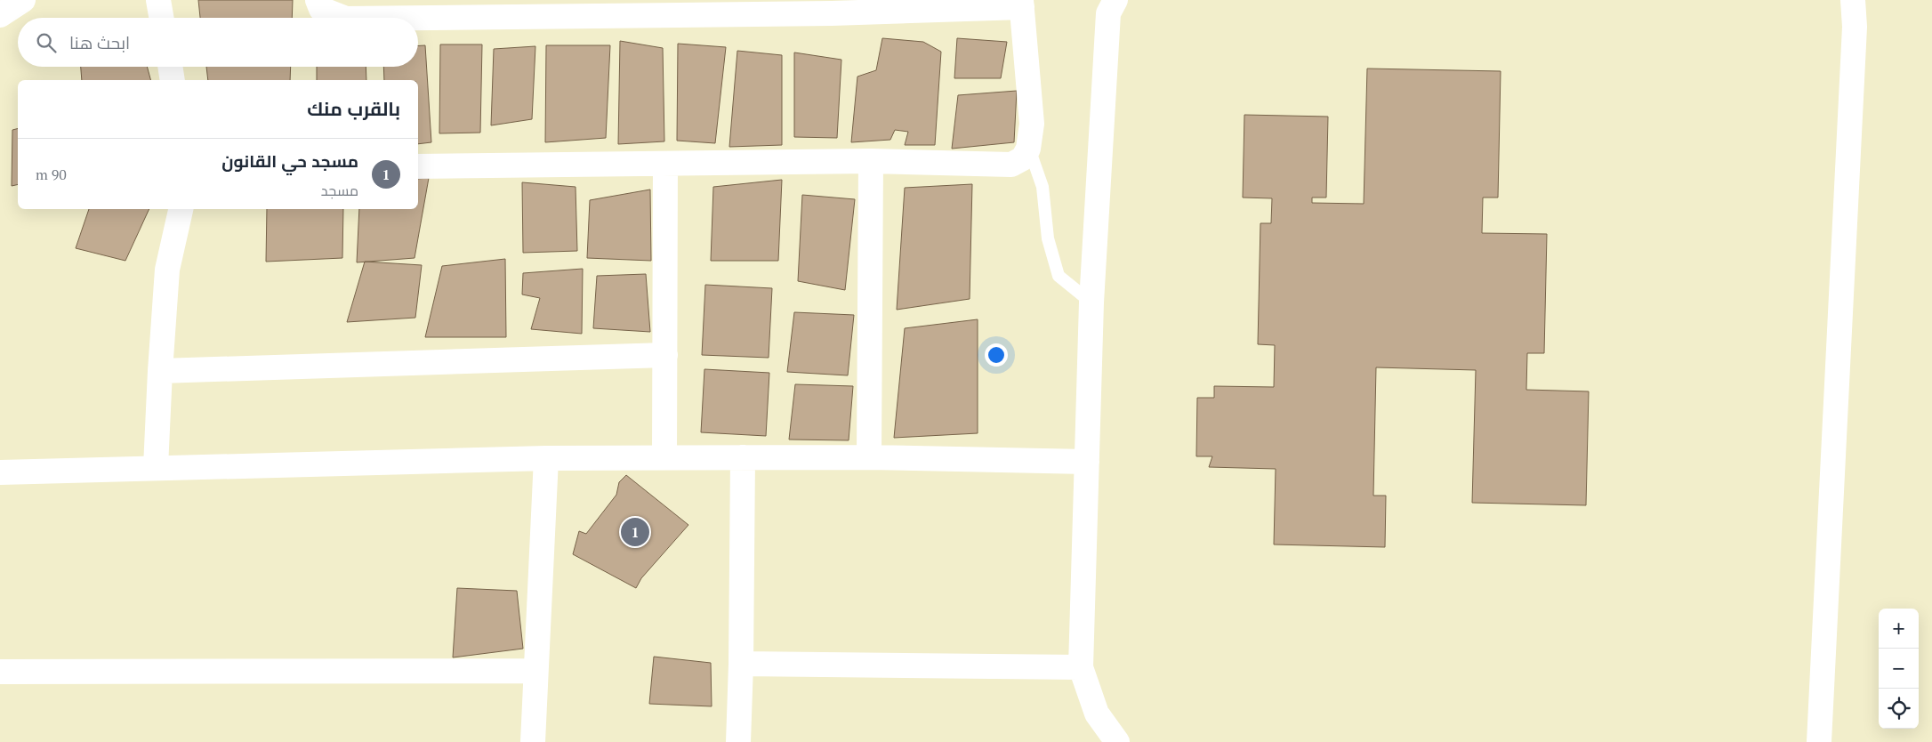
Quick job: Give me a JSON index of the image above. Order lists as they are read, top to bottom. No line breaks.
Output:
{"page":{"search":"ابحث هنا","heading":"بالقرب منك","list":[{"mark":"1","name":"مسجد حي القانون","note":"مسجد","value":"90 m"}],"pins":"1","map_buttons":["+","−"]}}
